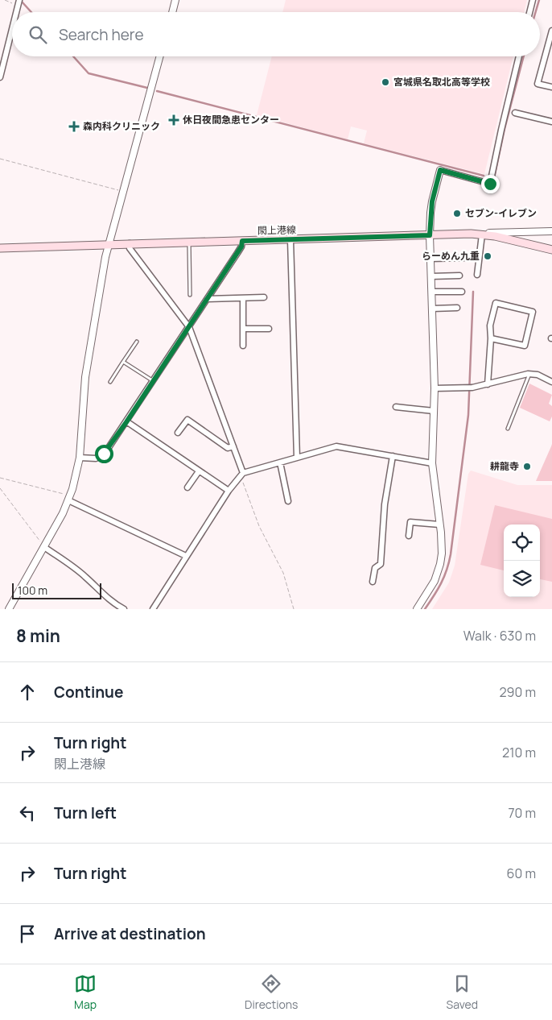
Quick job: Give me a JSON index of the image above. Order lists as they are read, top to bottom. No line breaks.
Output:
{"streets":{"main road":["閖上港線"]},"places":{"other":["宮城県名取北高等学校","セブン-イレブン","らーめん九重","耕龍寺"],"health":["休日夜間急患センター","森内科クリニック"]},"scale_bar":"100 m","page":{"search":"Search here","scale":"100 m","heading":["8 min","Walk · 630 m"],"list":[["Continue","290 m"],["Turn right","閖上港線","210 m"],["Turn left","70 m"],["Turn right","60 m"],"Arrive at destination"],"nav":["Map","Directions","Saved"]}}
